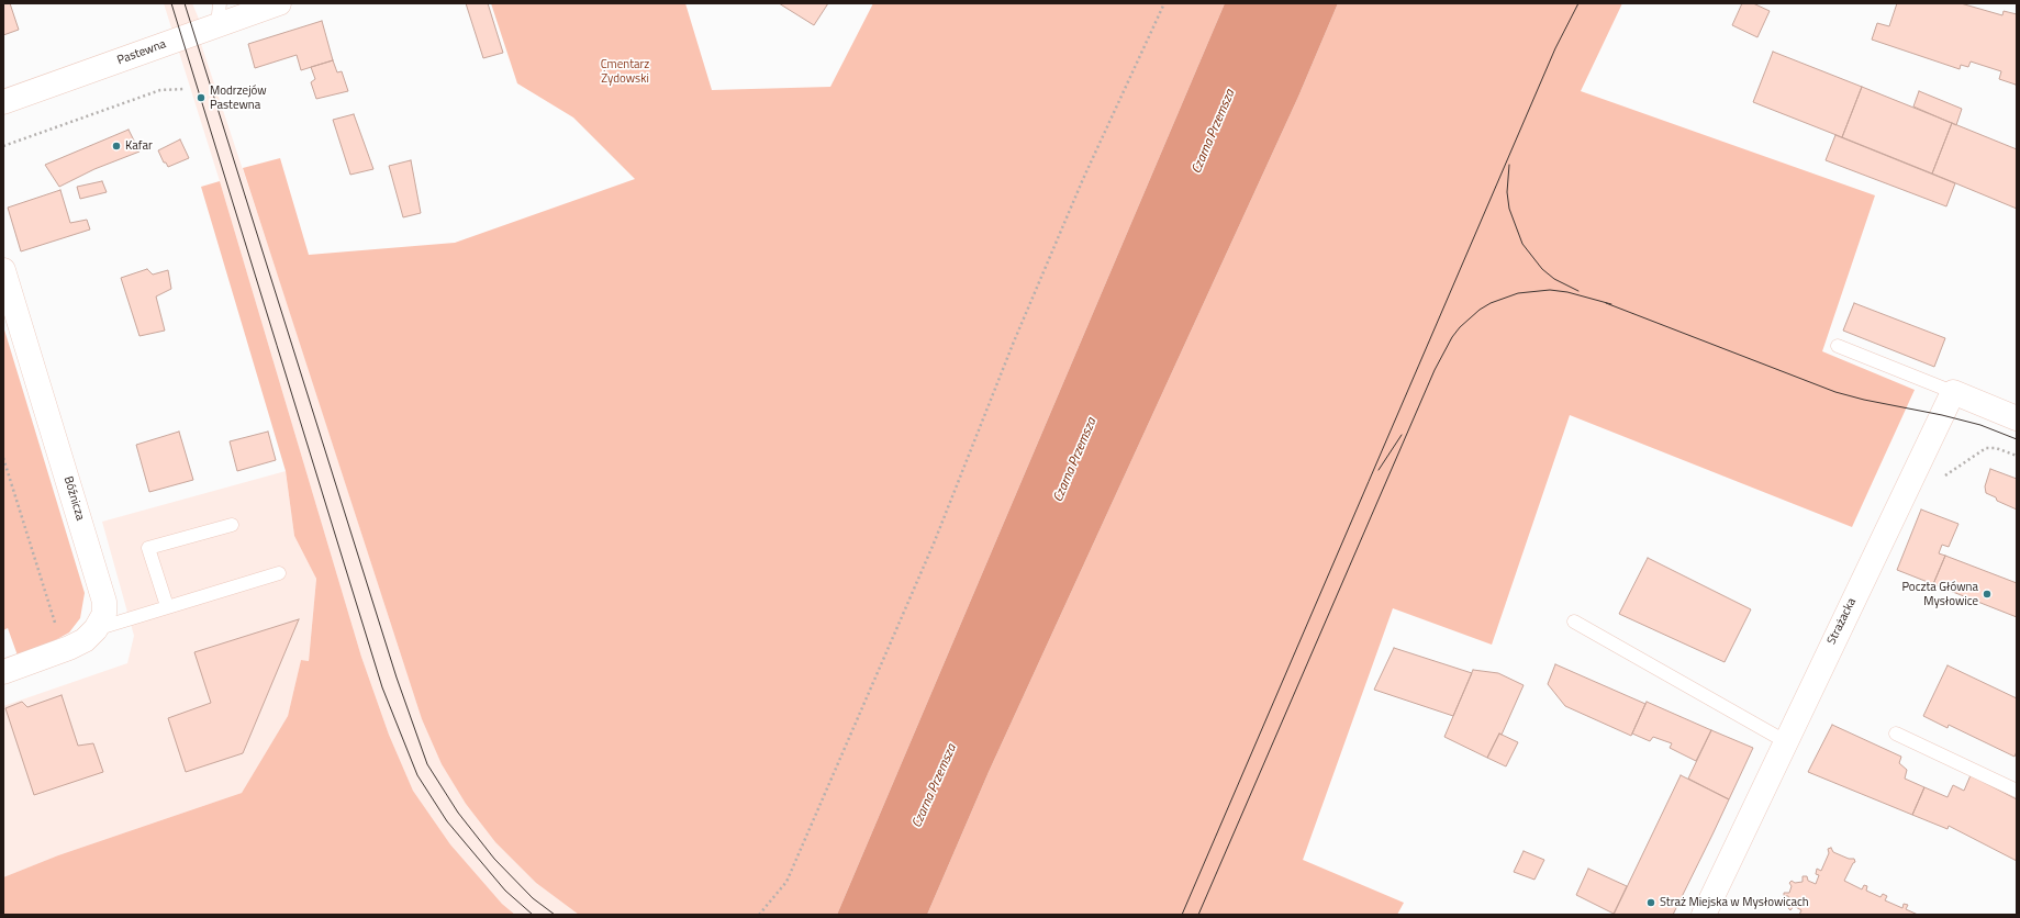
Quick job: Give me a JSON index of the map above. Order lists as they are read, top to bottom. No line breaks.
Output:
{"streets":{"street":["Pastewna","Bóźnicza","Strażacka"]},"water":["Czarna Przemsza"],"parks":["Cmentarz Żydowski"],"places":["Modrzejów Pastewna","Kafar","Poczta Główna Mysłowice","Straż Miejska w Mysłowicach"]}
